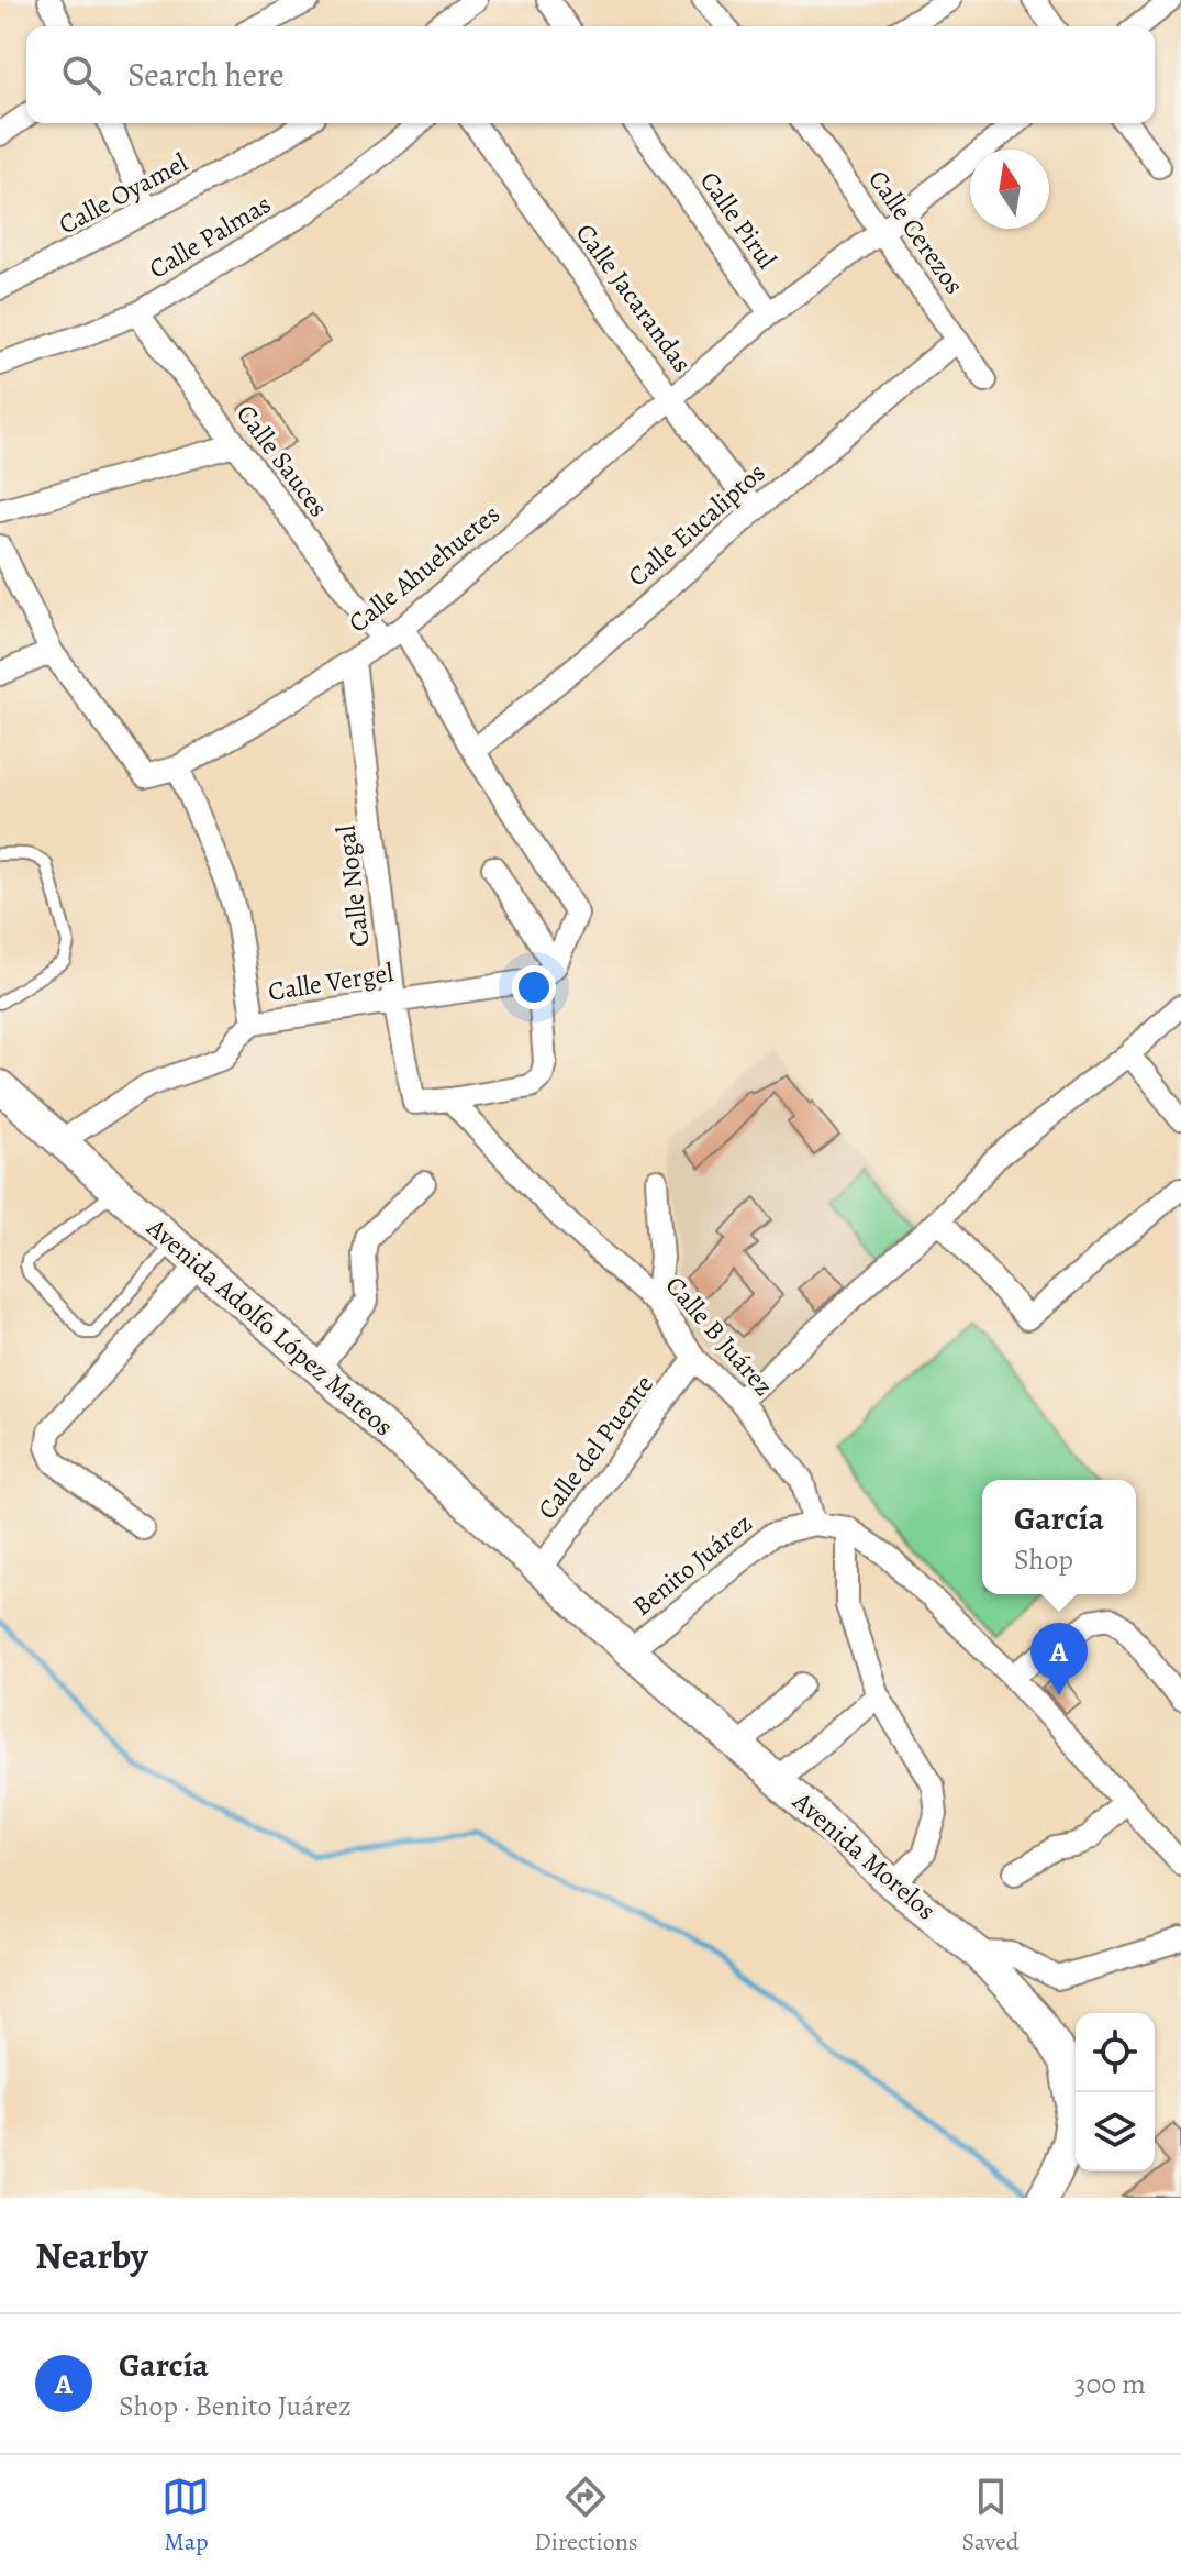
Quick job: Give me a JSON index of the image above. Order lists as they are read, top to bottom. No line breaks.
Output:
{"streets":{"main road":["Avenida Adolfo López Mateos","Avenida Morelos"],"street":["Calle Oyamel","Calle Pirul","Calle Cerezos","Calle Palmas","Calle Jacarandas","Calle Sauces","Calle Eucaliptos","Calle Ahuehuetes","Calle Nogal","Calle Vergel","Calle B Juárez","Calle del Puente","Benito Juárez"]},"crossings":[["Calle Pirul","Calle Ahuehuetes"],["Calle Cerezos","Calle Eucaliptos"],["Calle Cerezos","Calle Ahuehuetes"],["Calle Palmas","Calle Sauces"],["Calle Jacarandas","Calle Eucaliptos"],["Calle Jacarandas","Calle Ahuehuetes"],["Calle Sauces","Calle Ahuehuetes"],["Calle Ahuehuetes","Calle Nogal"],["Calle Nogal","Calle Vergel"],["Calle Nogal","Calle B Juárez"],["Calle Vergel","Avenida Adolfo López Mateos"],["Avenida Adolfo López Mateos","Calle del Puente"],["Avenida Adolfo López Mateos","Avenida Morelos"],["Calle B Juárez","Calle del Puente"],["Calle B Juárez","Benito Juárez"],["Calle del Puente","Avenida Morelos"],["Benito Juárez","Avenida Morelos"]],"north":"top","page":{"search":"Search here","popup":["García","Shop"],"pins":"A","heading":"Nearby","list":[{"mark":"A","name":"García","note":"Shop · Benito Juárez","value":"300 m"}],"nav":["Map","Directions","Saved"]}}
